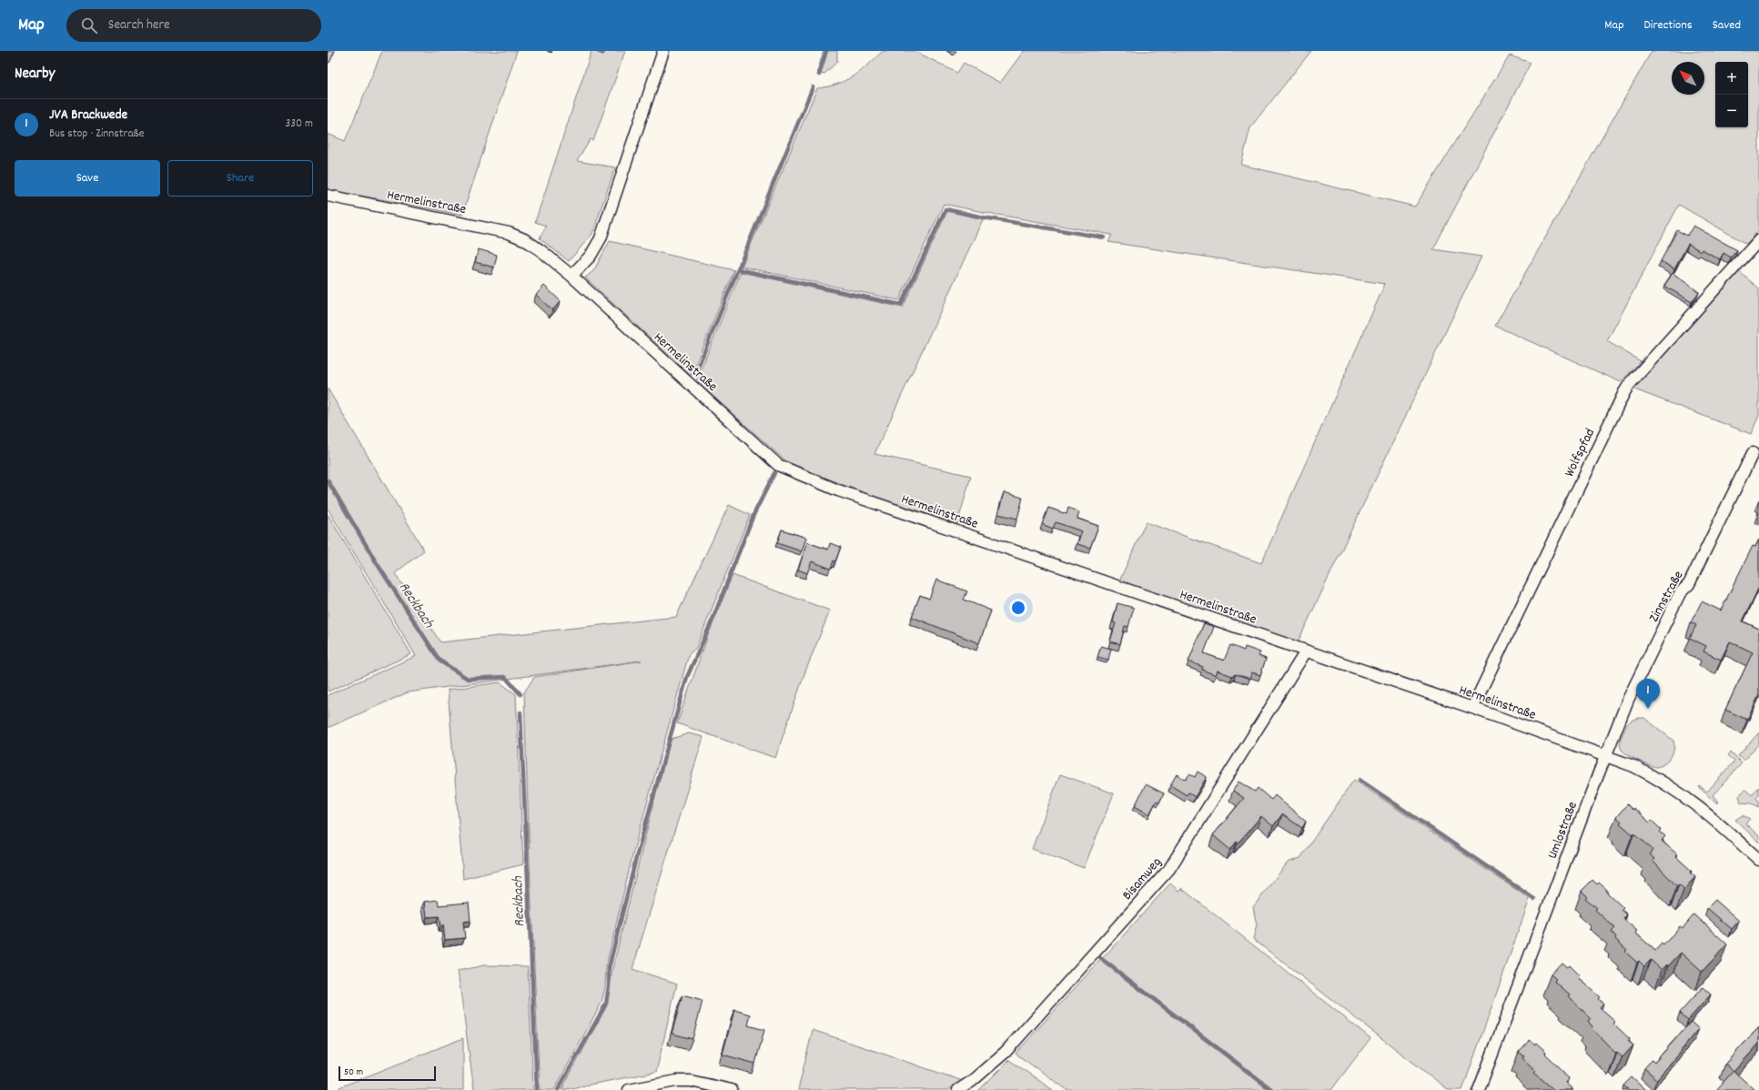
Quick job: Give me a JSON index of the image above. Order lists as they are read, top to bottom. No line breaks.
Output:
{"streets":{"street":["Hermelinstraße","Wolfspfad","Zinnstraße","Umlostraße","Bisamweg"]},"crossings":[["Hermelinstraße","Wolfspfad"],["Hermelinstraße","Zinnstraße"],["Hermelinstraße","Umlostraße"],["Hermelinstraße","Bisamweg"],["Zinnstraße","Umlostraße"]],"water":["Reckbach"],"scale_bar":"50 m","north":"top left","page":{"header":"Map","search":"Search here","nav":["Map","Directions","Saved"],"heading":"Nearby","map_buttons":["+","−"],"list":[{"mark":"1","name":"JVA Brackwede","note":"Bus stop · Zinnstraße","value":"330 m"}],"buttons":["Save","Share"],"pins":"1","scale":"50 m"}}
